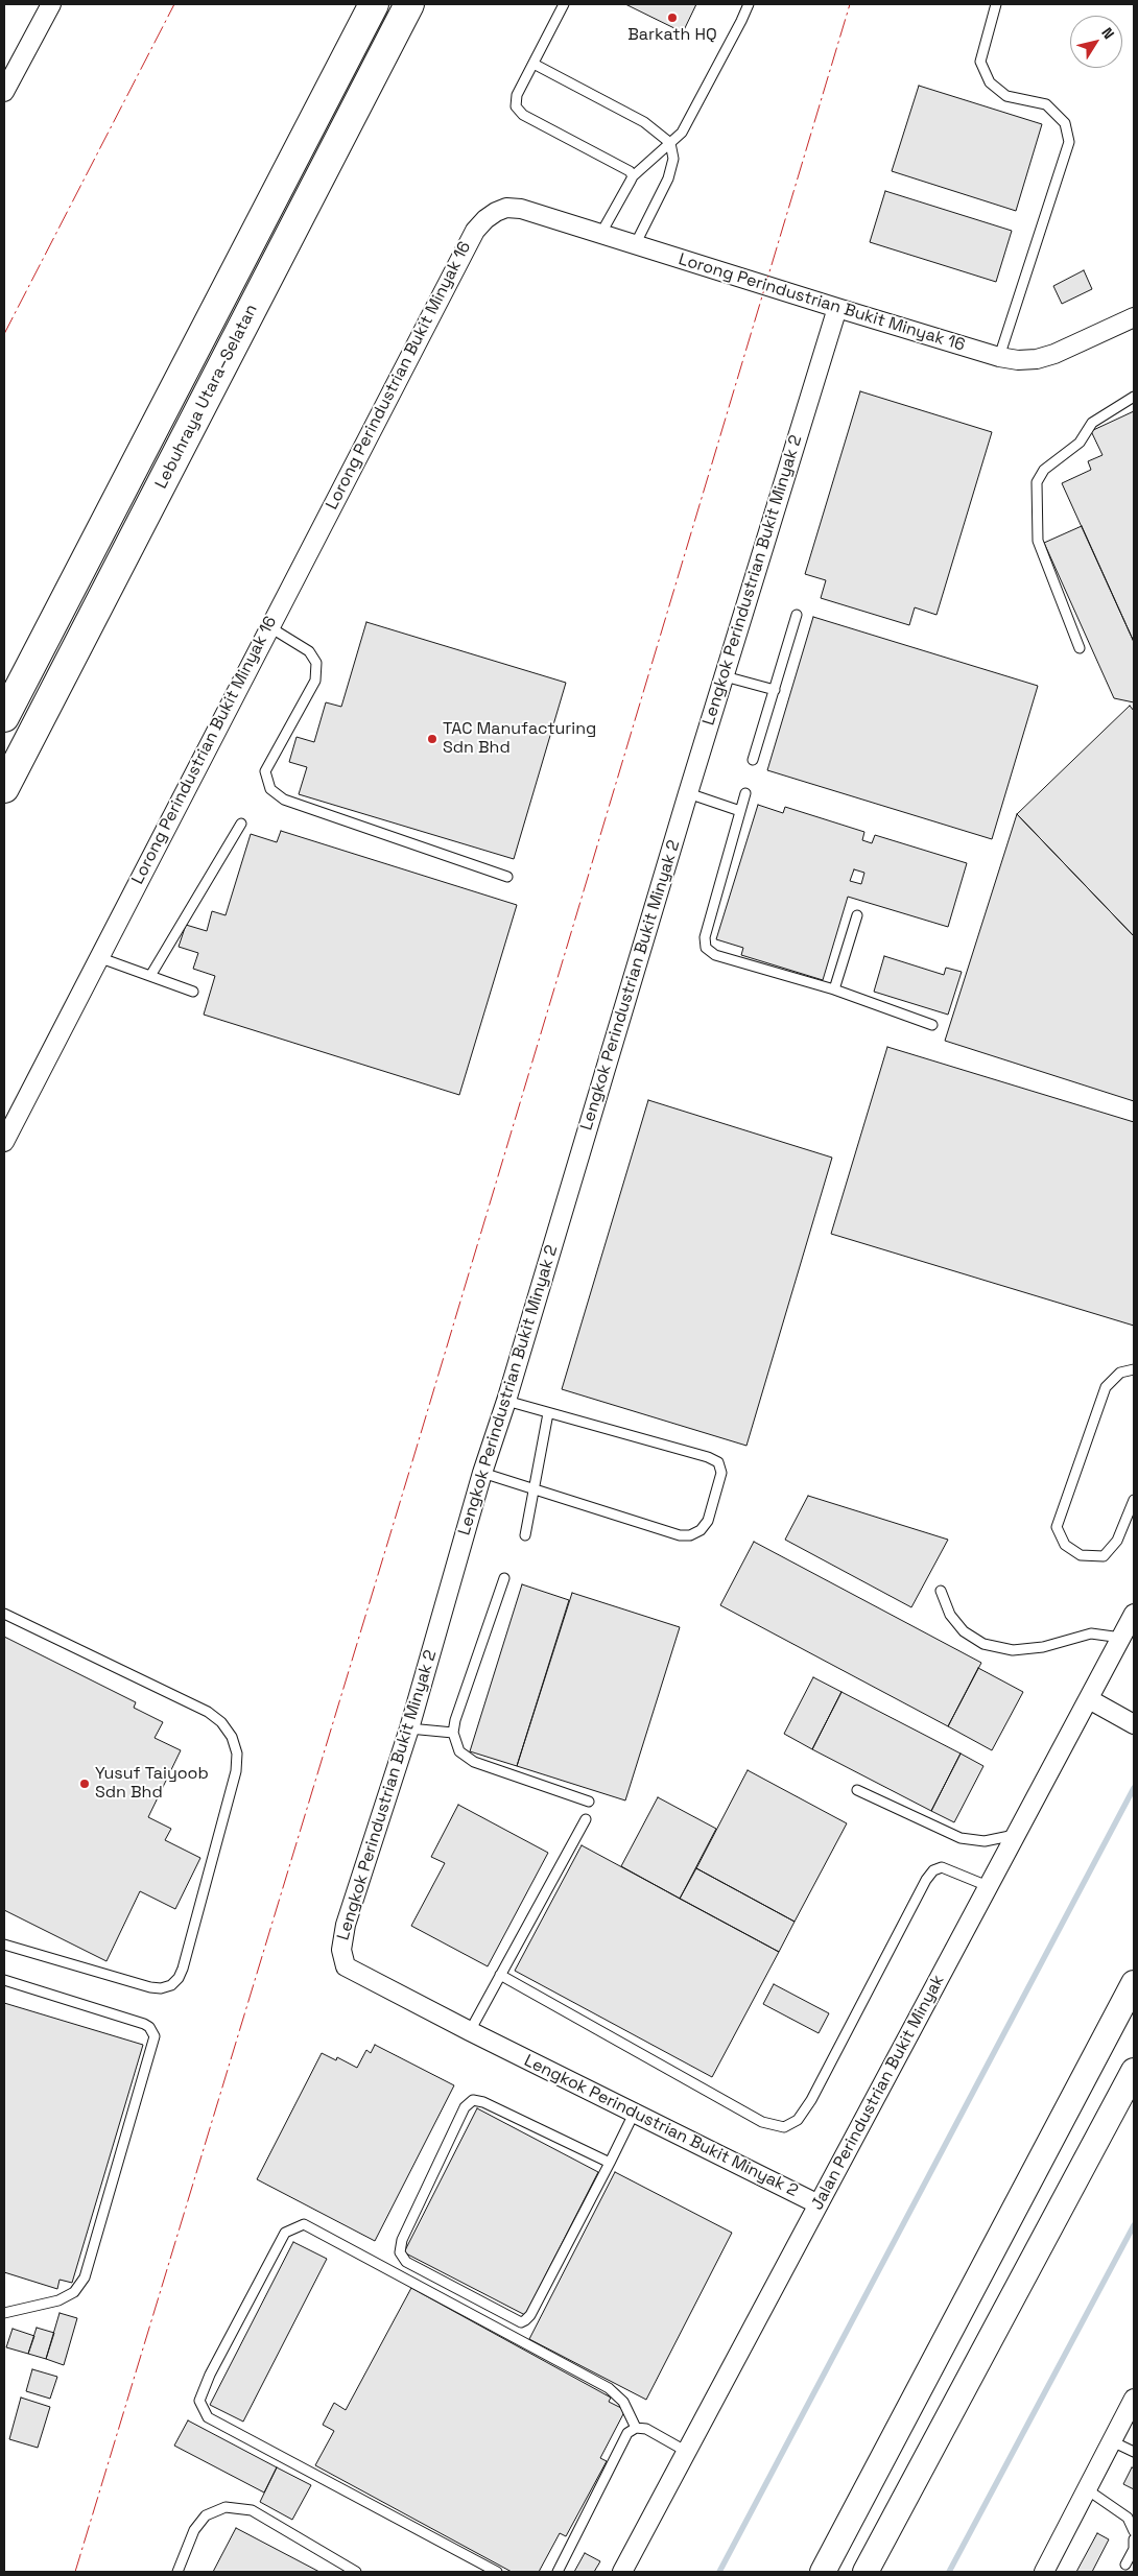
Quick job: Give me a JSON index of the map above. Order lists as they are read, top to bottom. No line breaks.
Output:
{"streets":{"highway":["Lebuhraya Utara–Selatan"],"street":["Lorong Perindustrian Bukit Minyak 16","Lengkok Perindustrian Bukit Minyak 2","Jalan Perindustrian Bukit Minyak"]},"crossings":[["Lorong Perindustrian Bukit Minyak 16","Lengkok Perindustrian Bukit Minyak 2"],["Lengkok Perindustrian Bukit Minyak 2","Jalan Perindustrian Bukit Minyak"]],"places":["Barkath HQ","TAC Manufacturing Sdn Bhd","Yusuf Taiyoob Sdn Bhd"],"north":"top right"}
